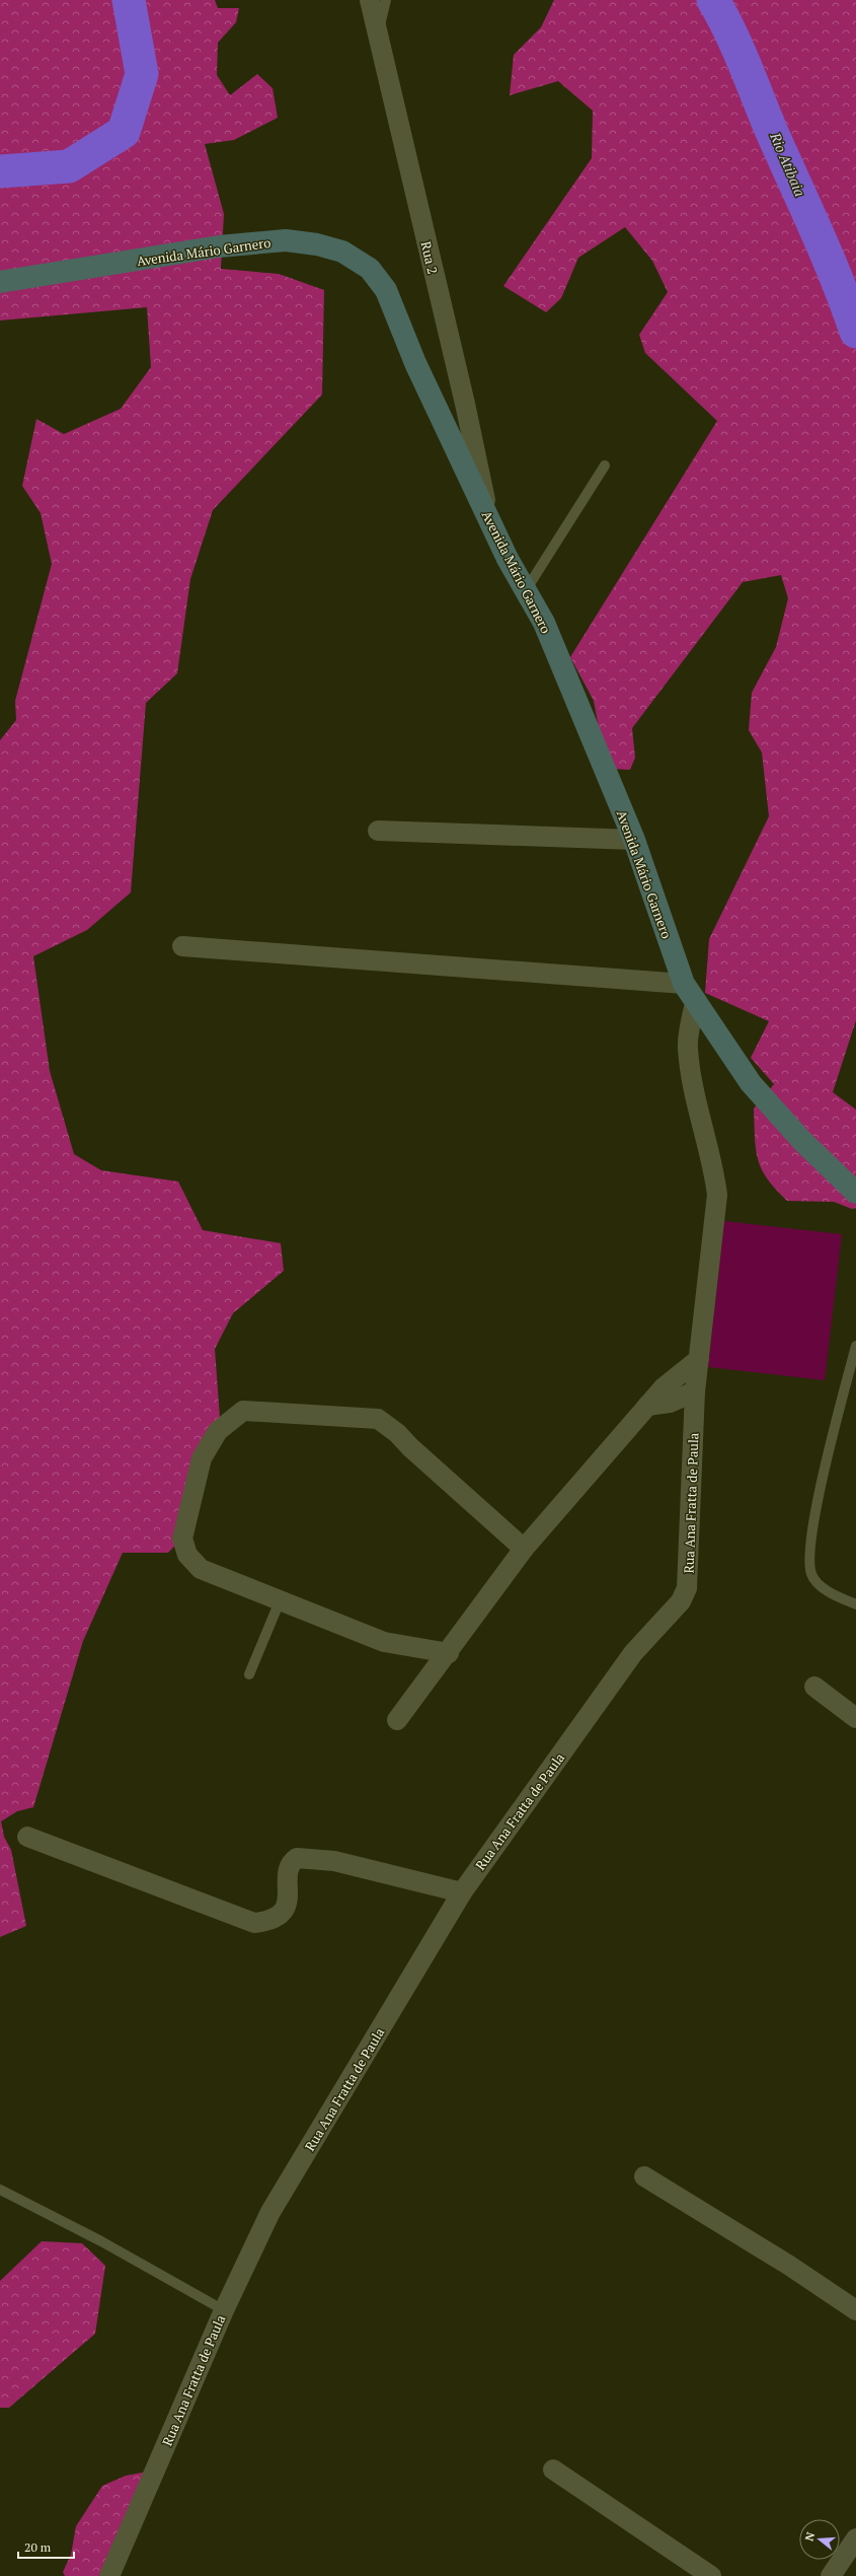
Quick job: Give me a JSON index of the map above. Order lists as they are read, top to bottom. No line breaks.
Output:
{"streets":{"main road":["Avenida Mário Garnero"],"street":["Rua 2","Rua Ana Fratta de Paula"]},"crossings":[["Avenida Mário Garnero","Rua 2"],["Avenida Mário Garnero","Rua Ana Fratta de Paula"]],"water":["Rio Atibaia"],"scale_bar":"20 m","north":"left"}
